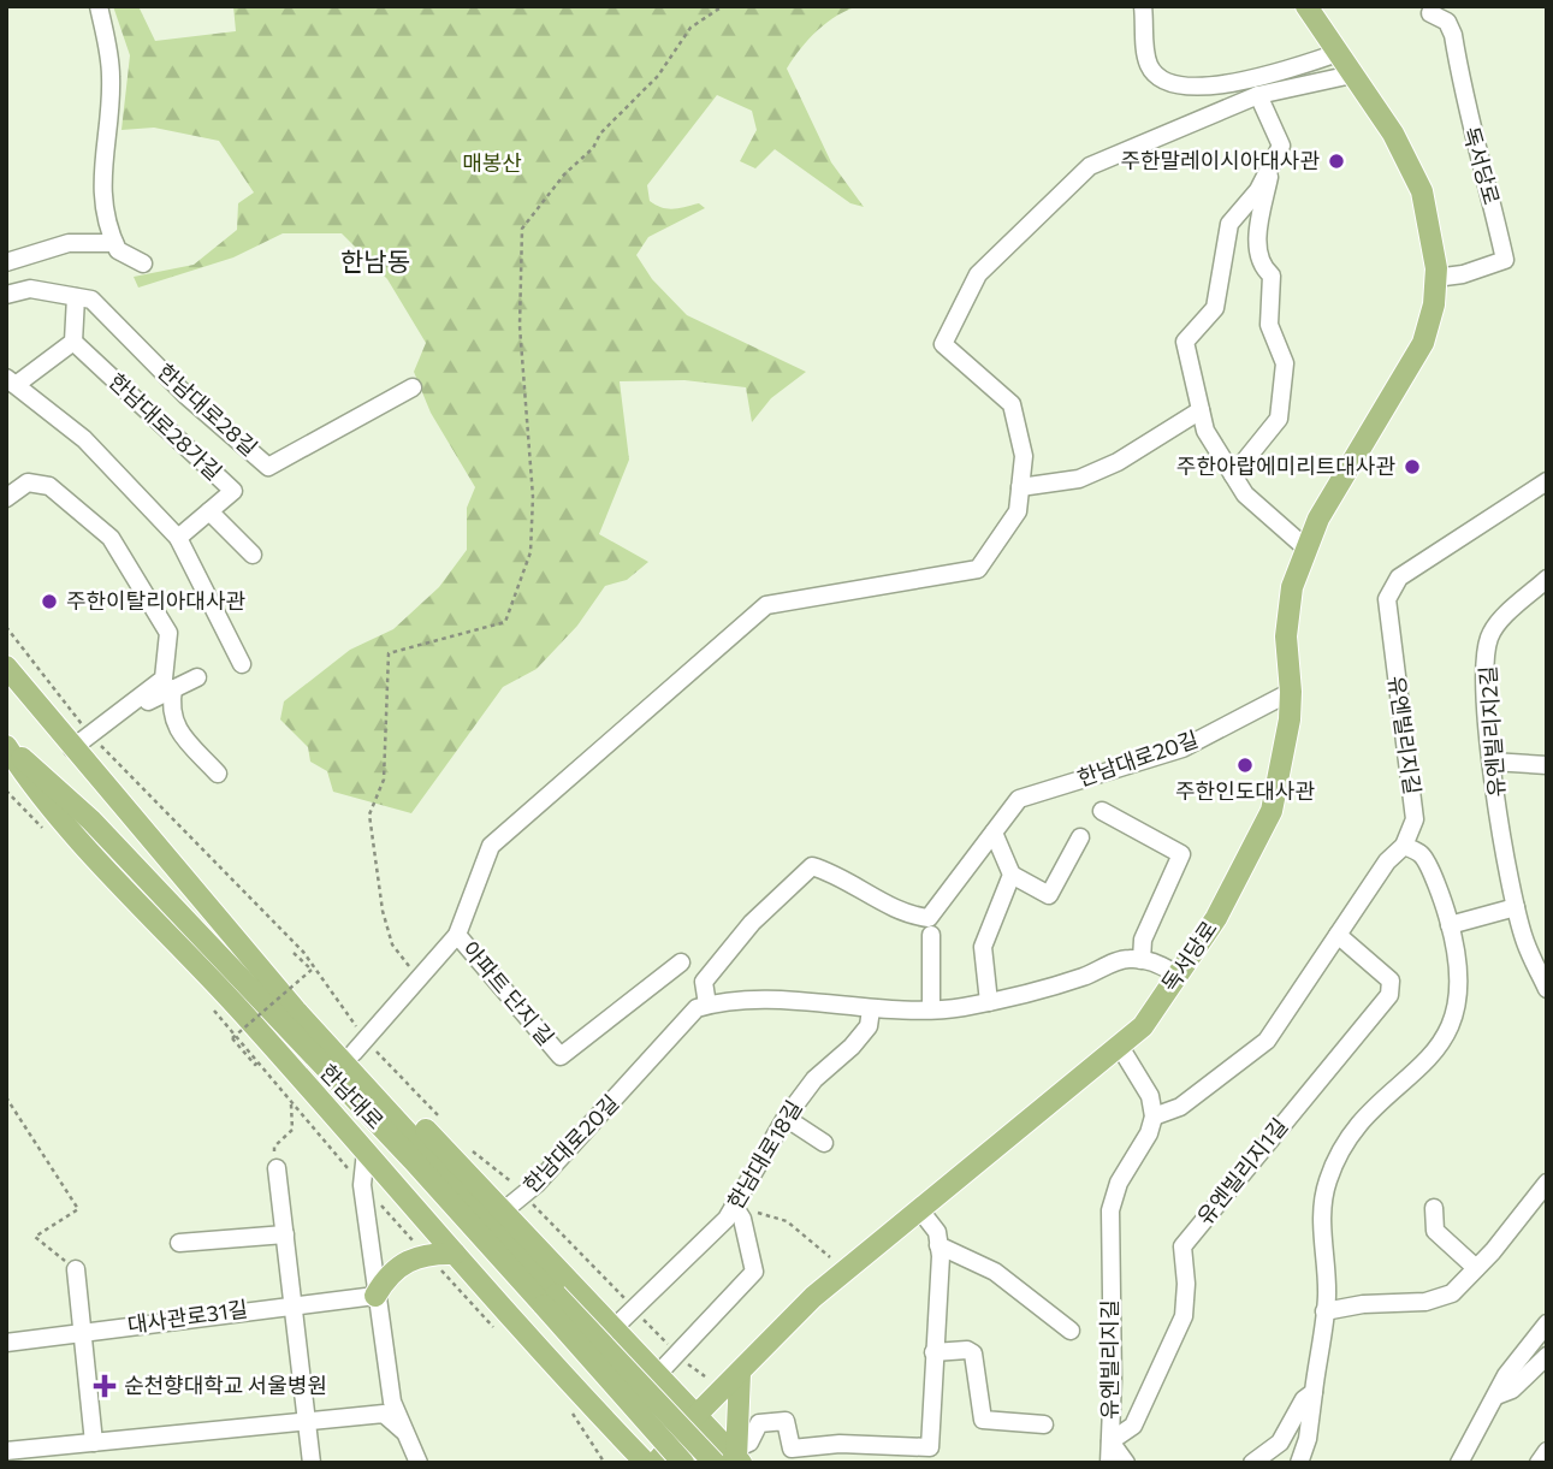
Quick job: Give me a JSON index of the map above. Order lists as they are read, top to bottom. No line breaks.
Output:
{"streets":{"main road":["독서당로","한남대로"],"street":["한남대로28길","한남대로28가길","유엔빌리지2길","유엔빌리지길","한남대로20길","아파트 단지 길","한남대로18길","유엔빌리지1길","대사관로31길"]},"crossings":[["독서당로","한남대로20길"],["유엔빌리지길","유엔빌리지1길"]],"districts":["한남동"],"parks":["매봉산"],"places":{"other":["주한말레이시아대사관","주한아랍에미리트대사관","주한이탈리아대사관","주한인도대사관"],"health":["순천향대학교 서울병원"]}}
